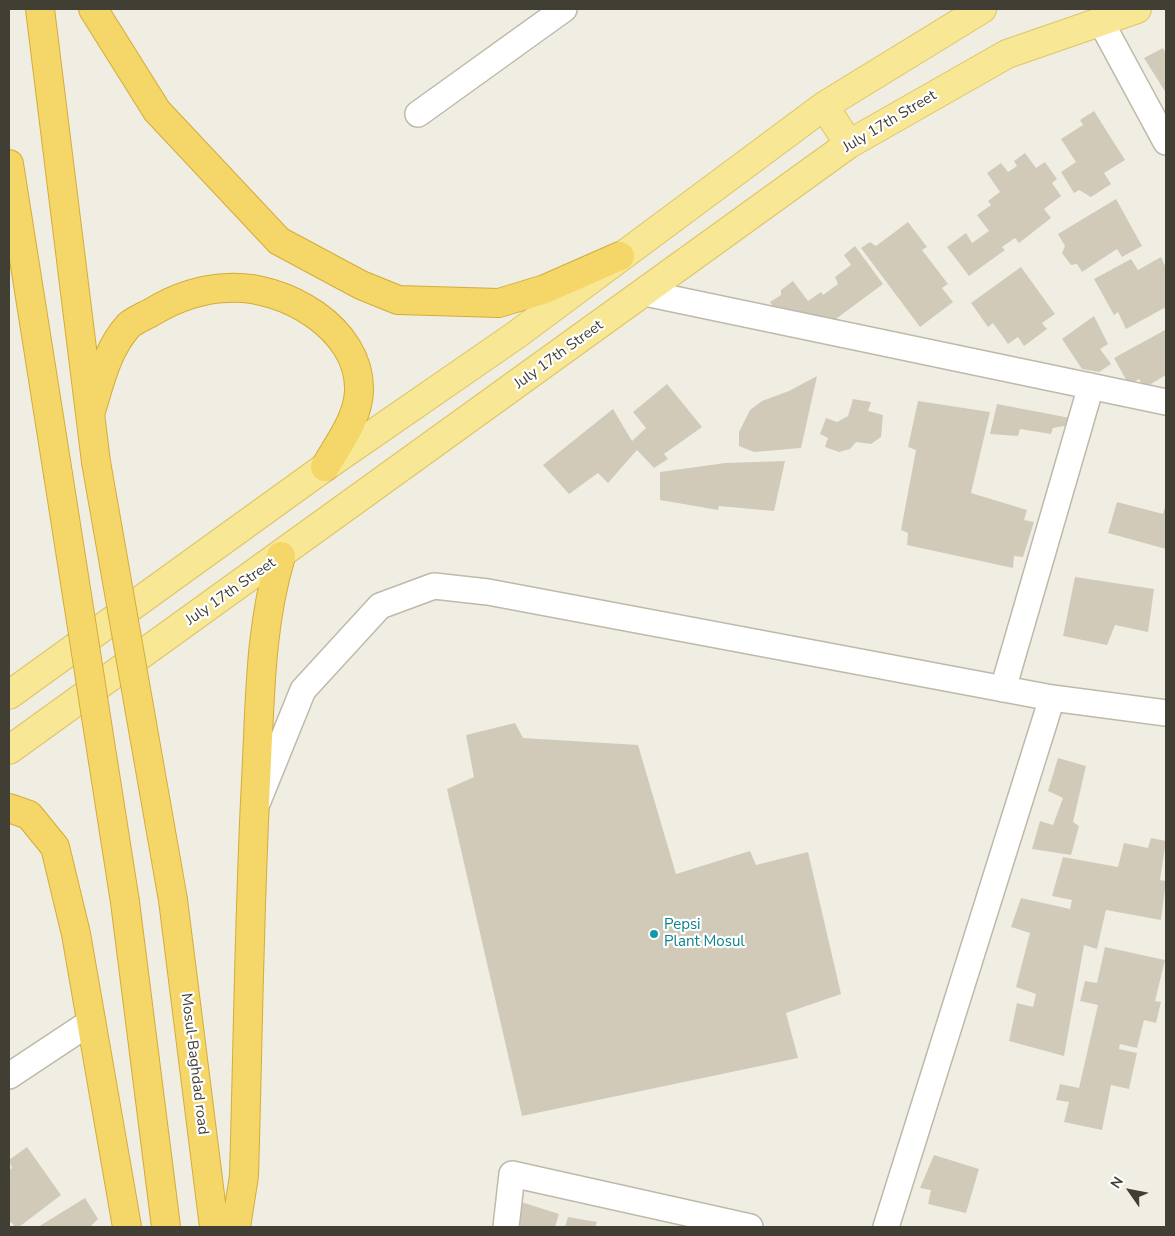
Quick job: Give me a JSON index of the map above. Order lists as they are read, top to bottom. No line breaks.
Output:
{"streets":{"highway":["Mosul-Baghdad road"],"main road":["July 17th Street"]},"places":["Pepsi Plant Mosul"],"north":"top left"}
